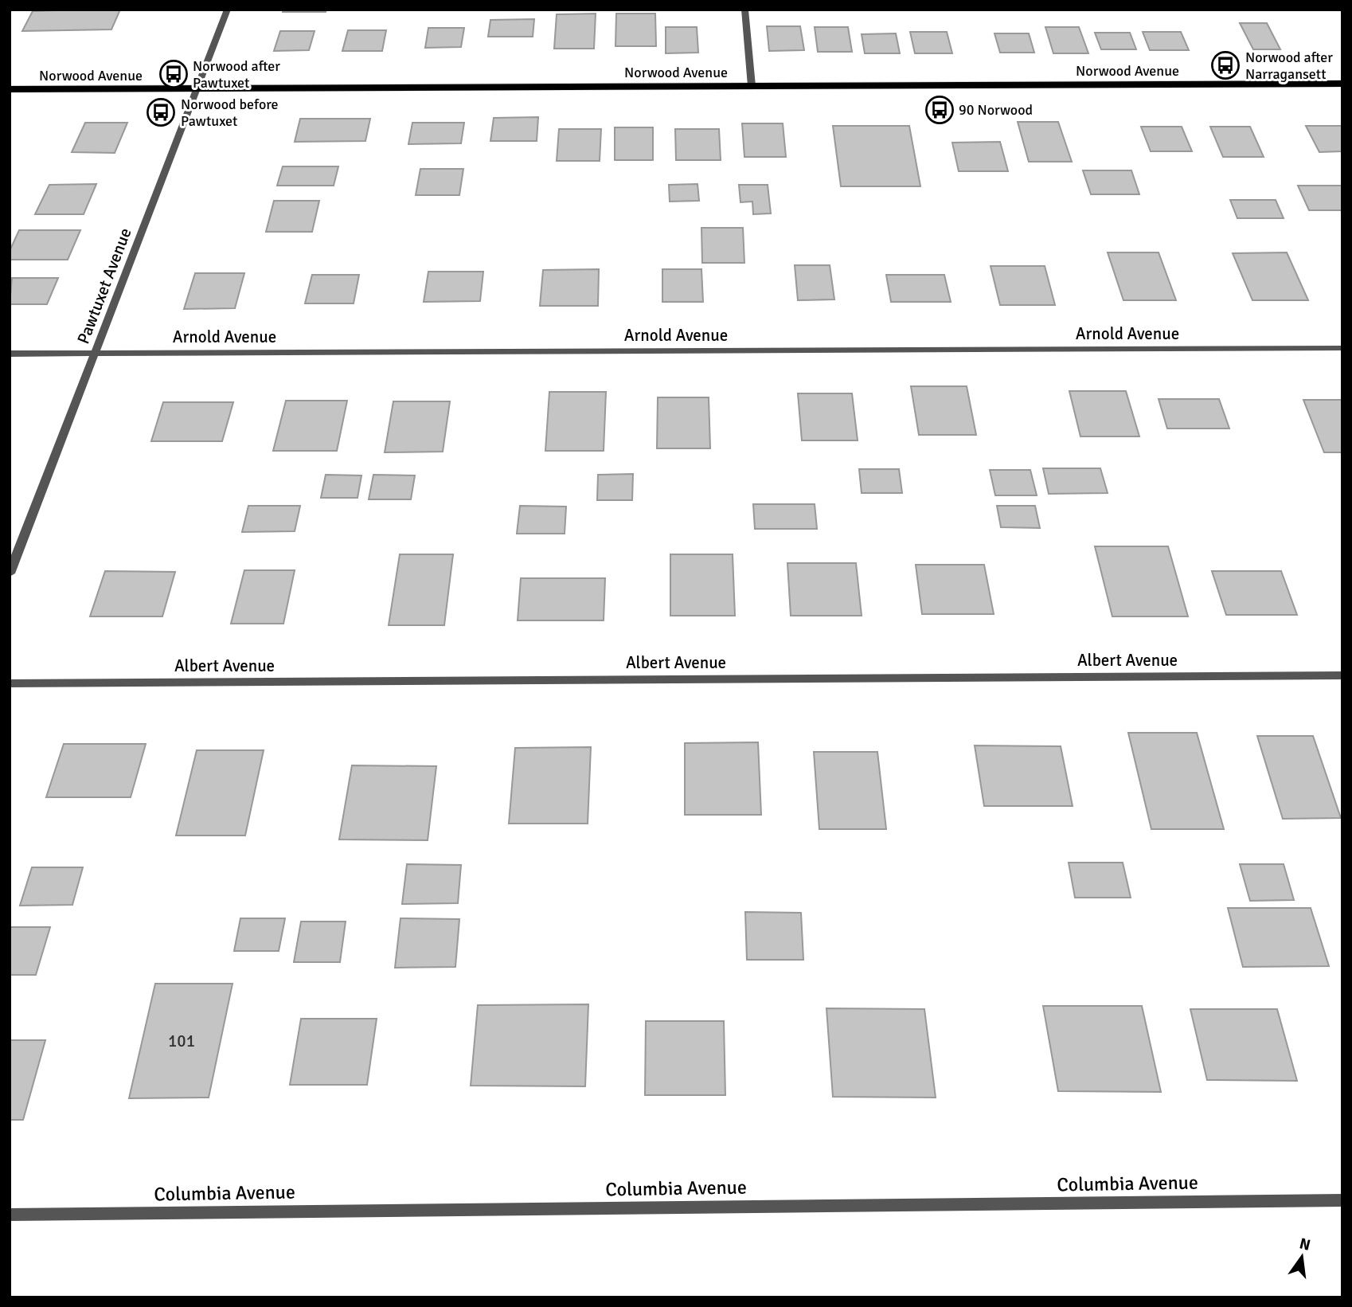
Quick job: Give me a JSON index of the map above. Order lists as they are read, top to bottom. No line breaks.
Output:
{"streets":{"main road":["Norwood Avenue"],"street":["Pawtuxet Avenue","Arnold Avenue","Albert Avenue","Columbia Avenue"]},"crossings":[["Norwood Avenue","Pawtuxet Avenue"],["Pawtuxet Avenue","Arnold Avenue"]],"places":{"bus stop":["Norwood after Narragansett","Norwood after Pawtuxet","90 Norwood","Norwood before Pawtuxet"]},"house_numbers":["101"],"north":"top"}
